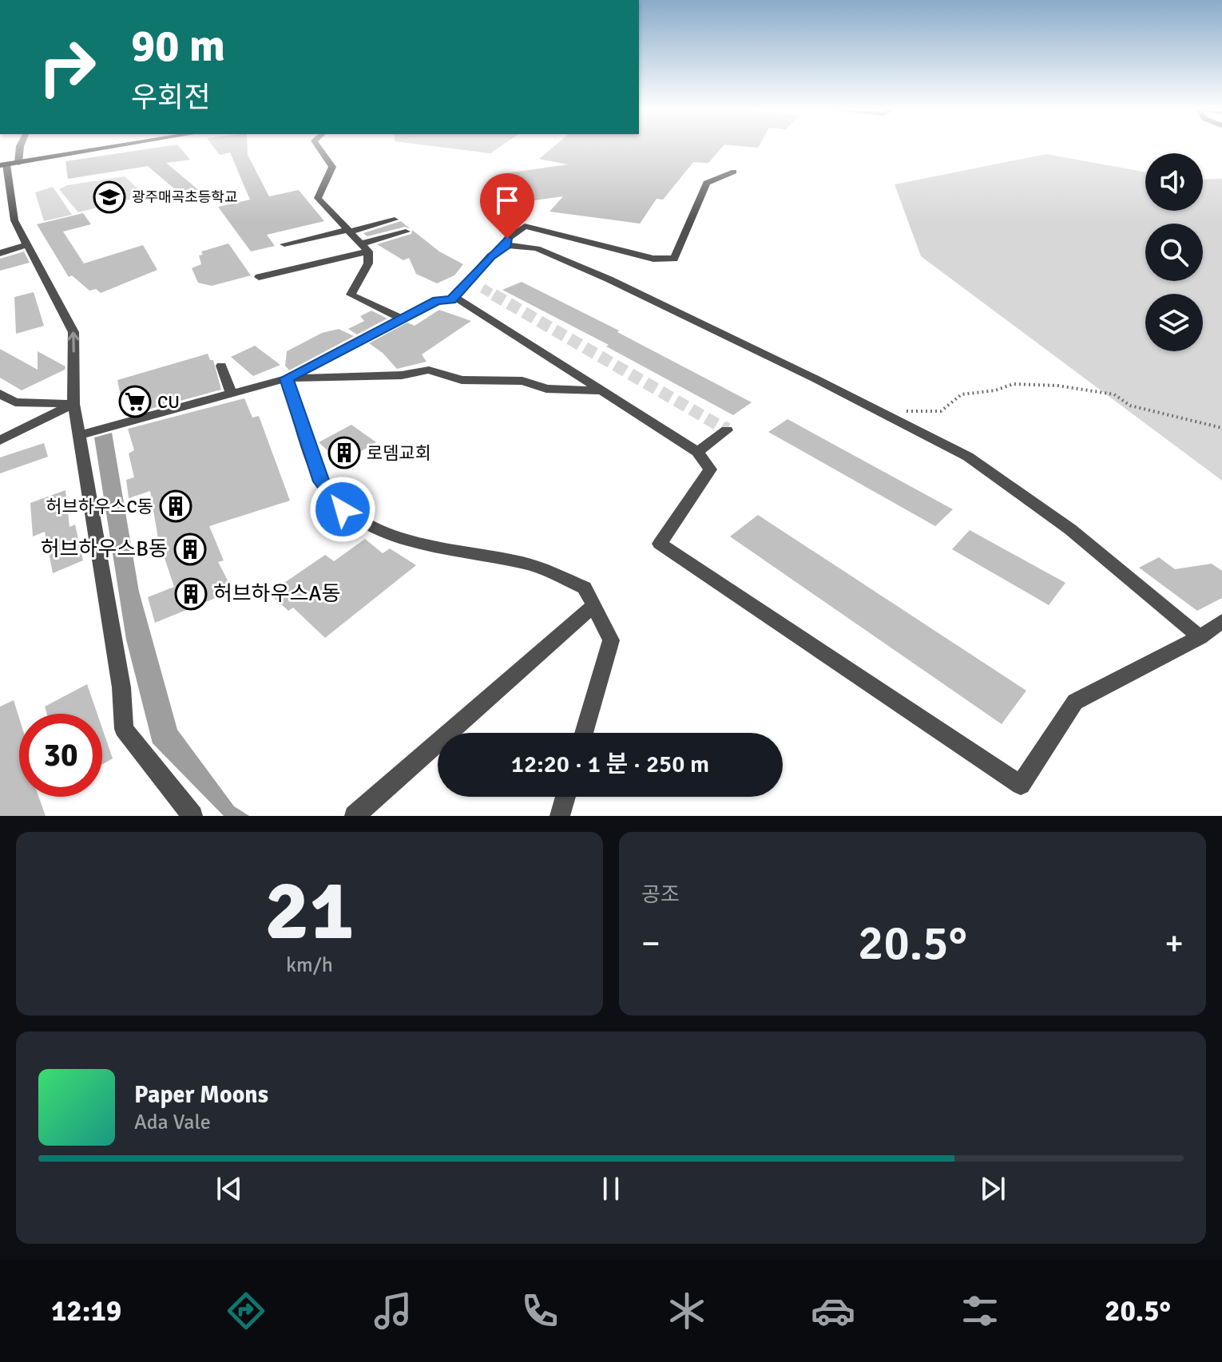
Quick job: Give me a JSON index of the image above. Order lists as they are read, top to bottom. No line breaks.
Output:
{"places":{"school or university":["광주매곡초등학교"],"supermarket":["CU"],"building":["로뎀교회","허브하우스C동","허브하우스B동","허브하우스A동"]},"page":{"turn":["90 m","우회전"],"limit":"30","trip":"12:20 · 1 분 · 250 m","tile":[["21","km/h"],"공조"],"heat":["−","20.5°","+"],"song":["Paper Moons","Ada Vale"],"tabs":["12:19","20.5°"]}}
